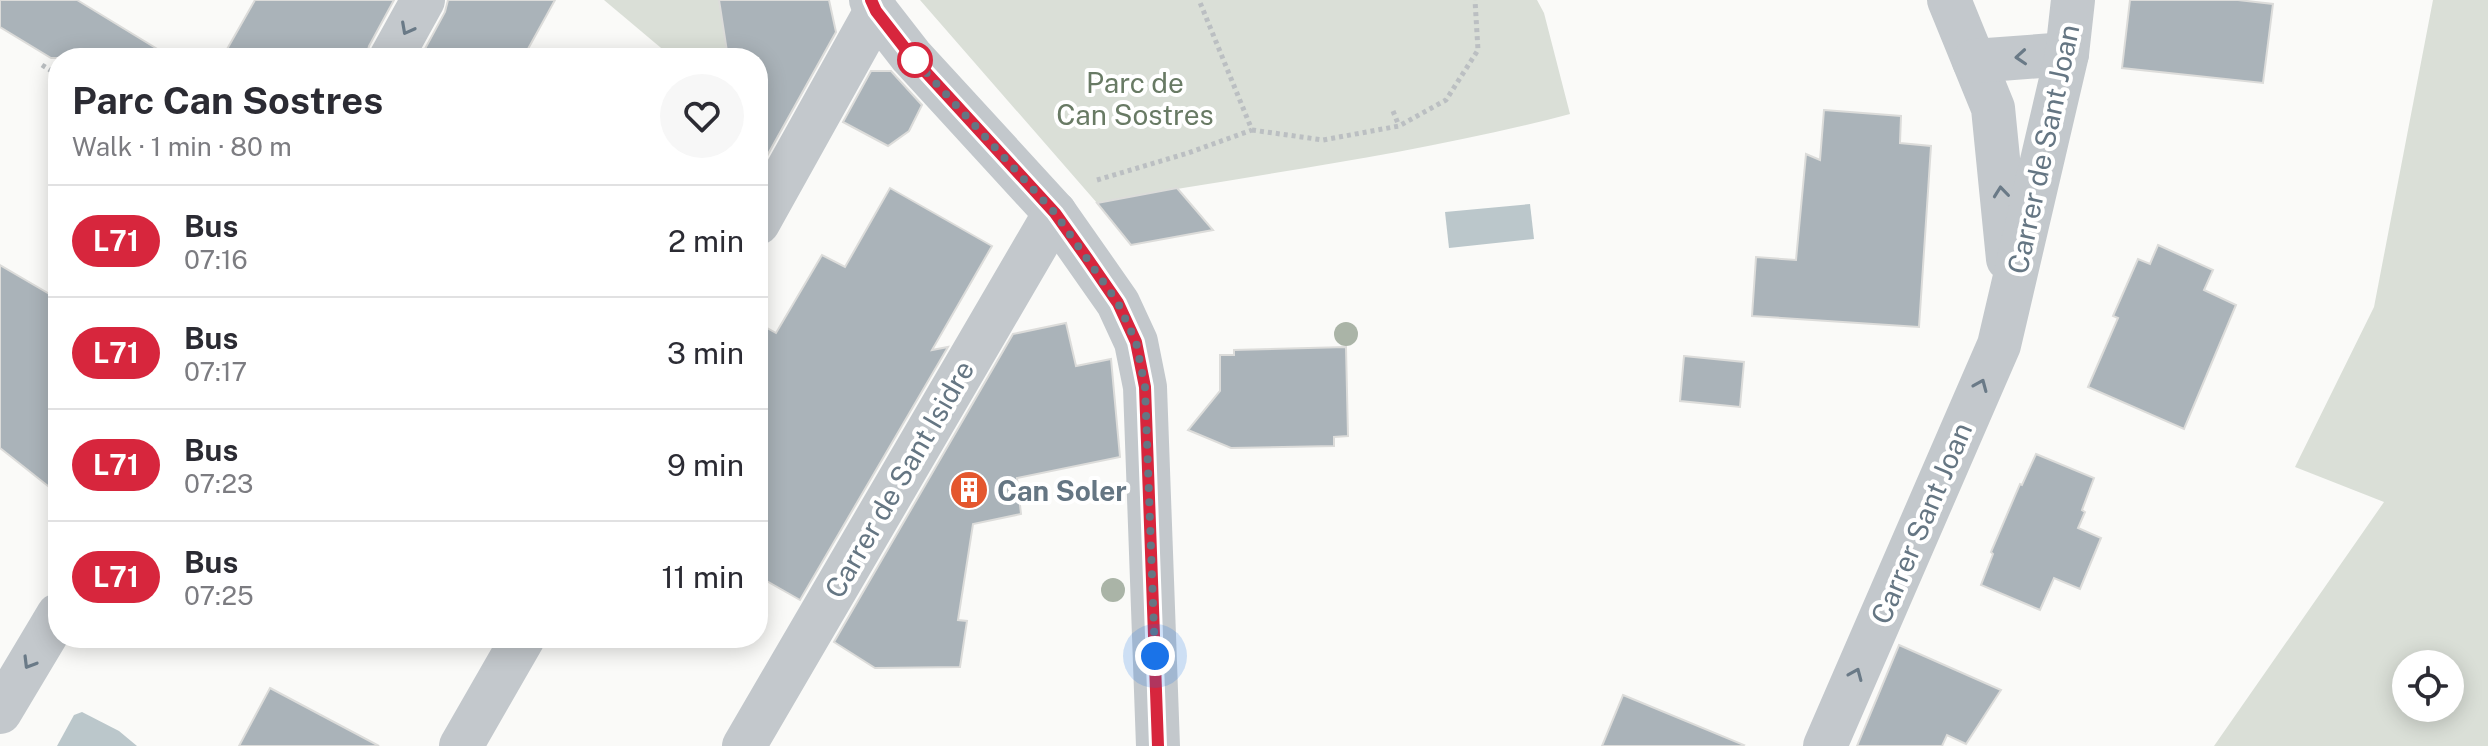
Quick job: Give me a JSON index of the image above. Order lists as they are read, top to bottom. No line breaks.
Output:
{"streets":{"street":["Carrer de Sant Joan","Carrer de Sant Isidre","Carrer Sant Joan"]},"crossings":[["Carrer de Sant Joan","Carrer Sant Joan"]],"one_way":["Carrer Sant Joan"],"parks":["Parc de Can Sostres"],"places":{"building":["Can Soler"]},"lines":["bus line L71"],"page":{"heading":["Parc Can Sostres","Walk · 1 min · 80 m"],"list":[{"mark":"L71","name":"Bus","note":"07:16","value":"2 min"},{"mark":"L71","name":"Bus","note":"07:17","value":"3 min"},{"mark":"L71","name":"Bus","note":"07:23","value":"9 min"},{"mark":"L71","name":"Bus","note":"07:25","value":"11 min"}]}}
